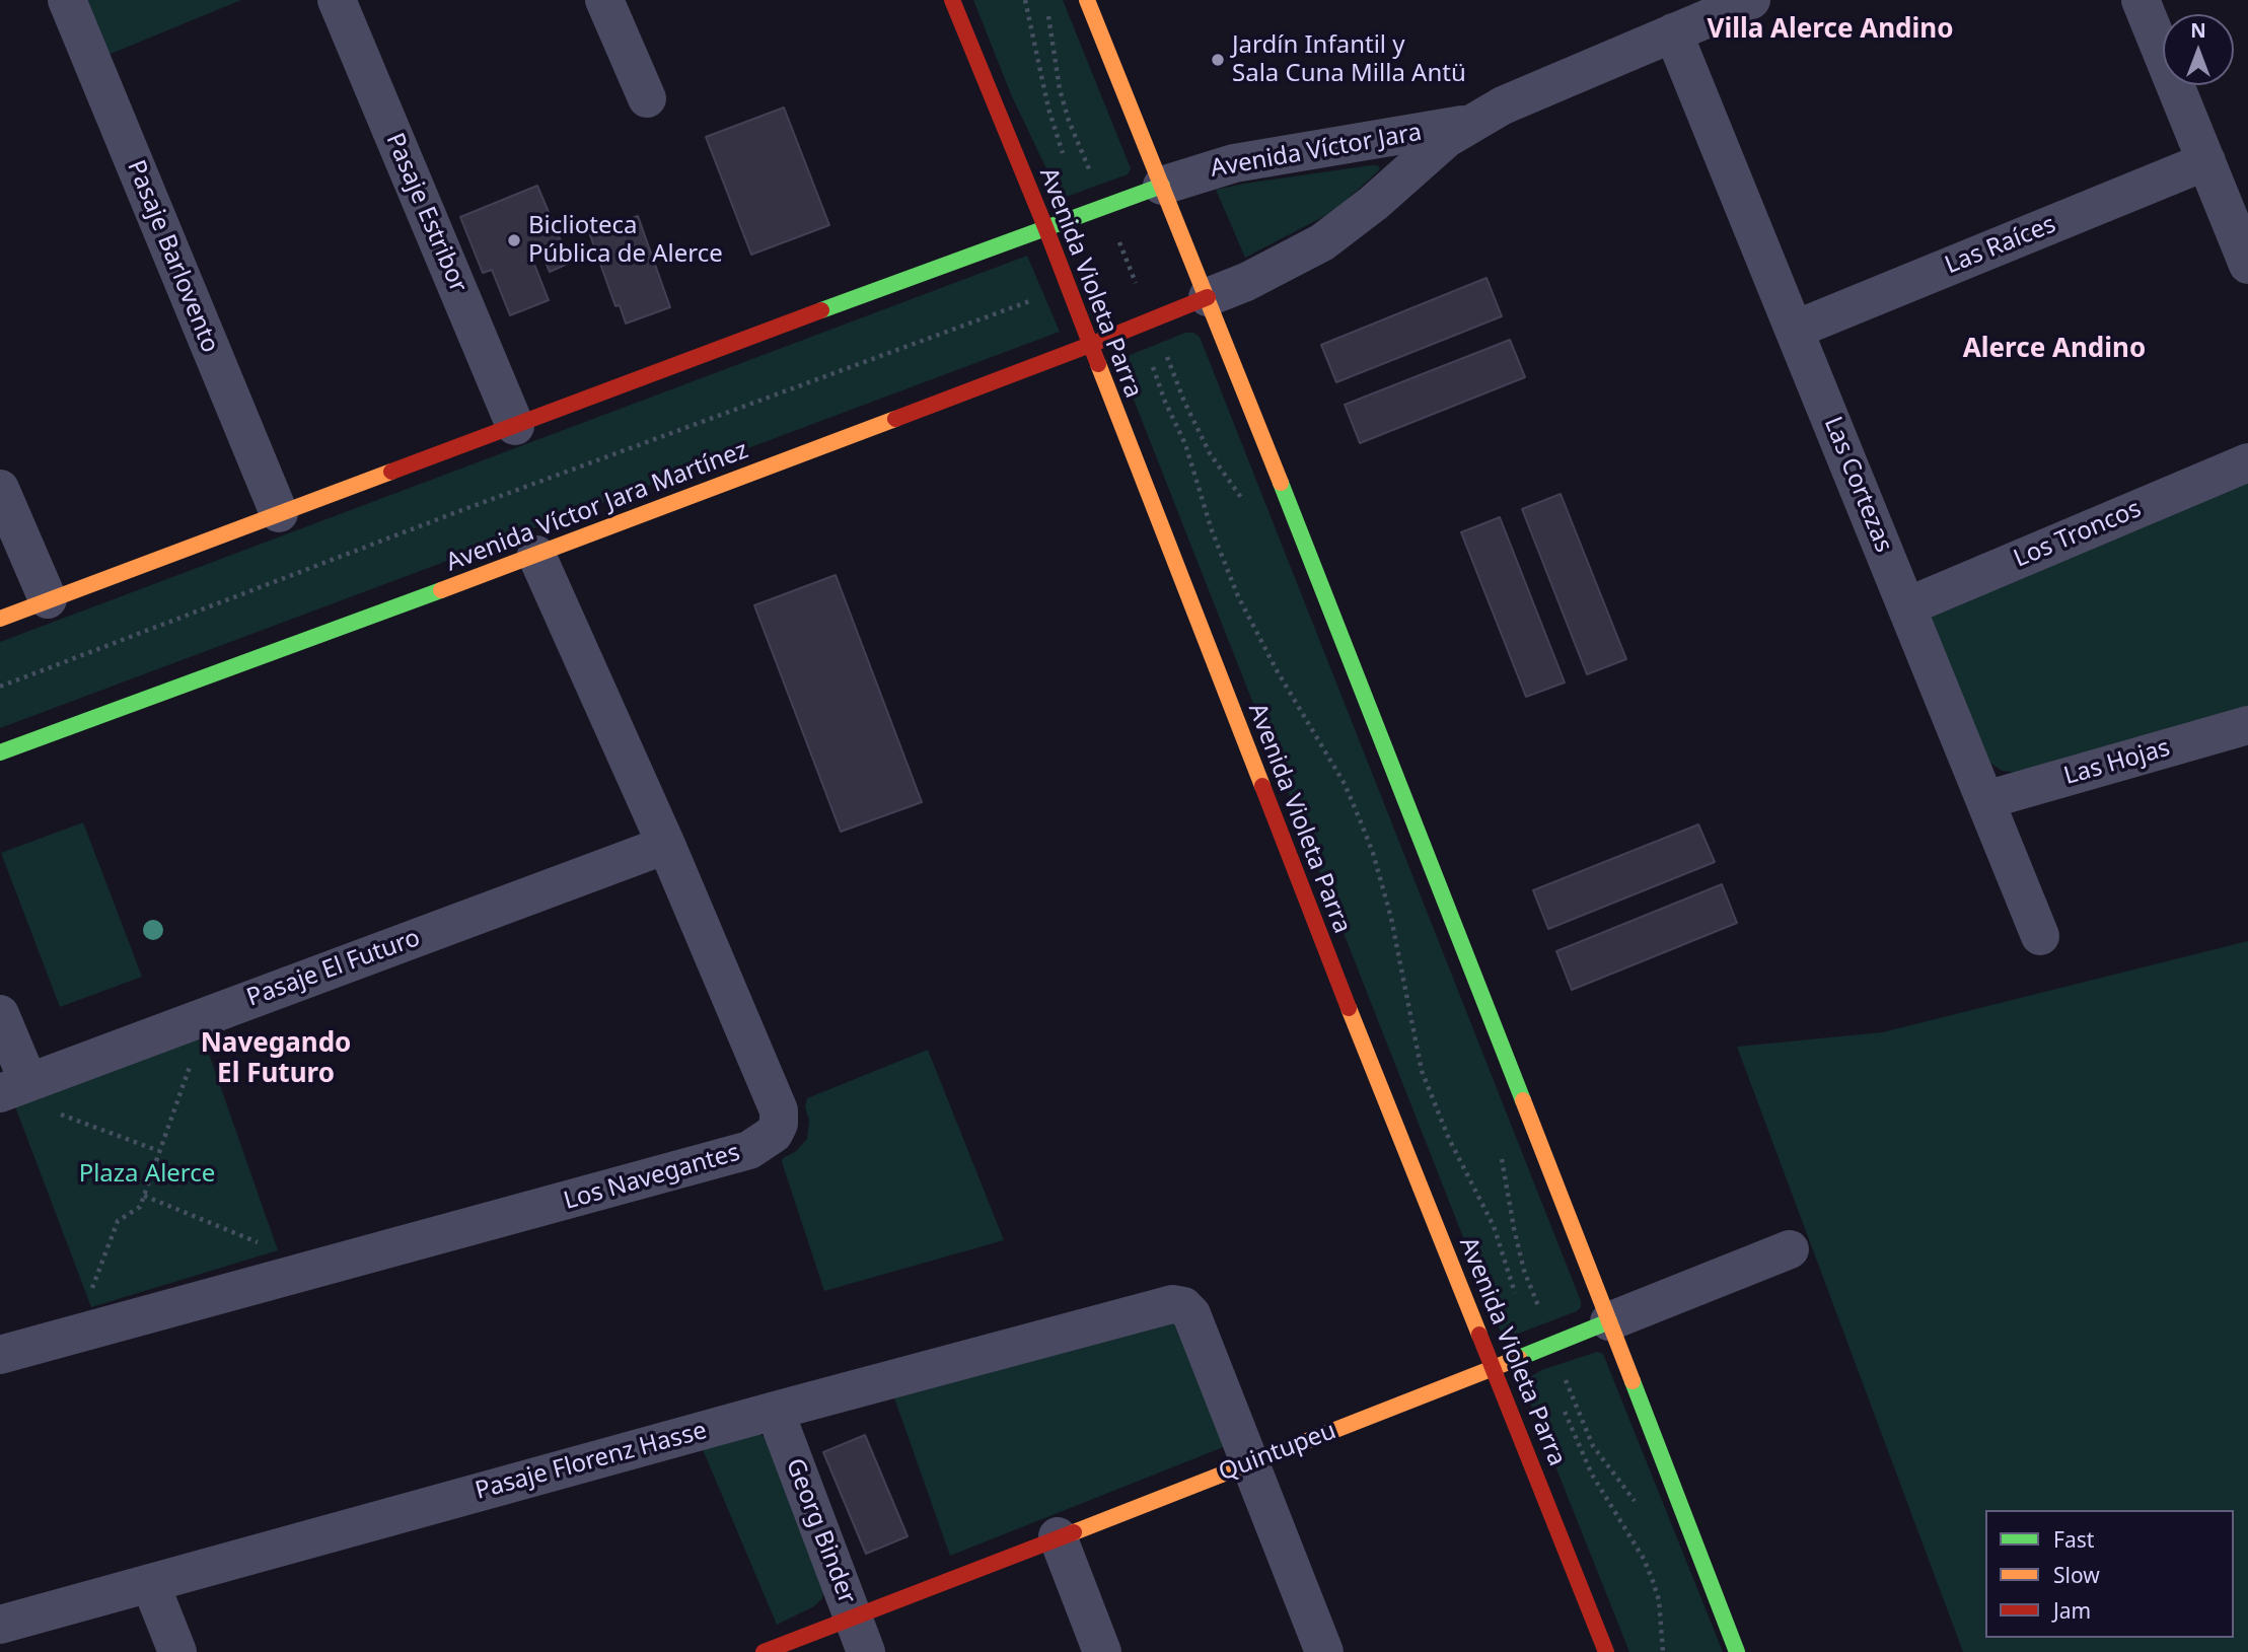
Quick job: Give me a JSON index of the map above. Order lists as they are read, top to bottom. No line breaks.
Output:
{"streets":{"main road":["Avenida Violeta Parra","Avenida Víctor Jara Martínez","Quintupeu"],"street":["Avenida Víctor Jara","Pasaje Estribor","Las Raíces","Pasaje Barlovento","Las Cortezas","Los Troncos","Las Hojas","Pasaje El Futuro","Los Navegantes","Pasaje Florenz Hasse","Georg Binder"]},"crossings":[["Avenida Víctor Jara","Las Cortezas"],["Avenida Víctor Jara","Avenida Víctor Jara Martínez"],["Las Raíces","Las Cortezas"],["Avenida Violeta Parra","Avenida Víctor Jara Martínez"],["Avenida Violeta Parra","Quintupeu"],["Las Cortezas","Los Troncos"],["Las Cortezas","Las Hojas"],["Avenida Víctor Jara Martínez","Los Navegantes"],["Pasaje El Futuro","Los Navegantes"],["Quintupeu","Pasaje Florenz Hasse"],["Quintupeu","Georg Binder"],["Pasaje Florenz Hasse","Georg Binder"]],"districts":["Villa Alerce Andino","Alerce Andino","Navegando El Futuro"],"parks":["Plaza Alerce"],"places":["Jardín Infantil y Sala Cuna Milla Antü","Biclioteca Pública de Alerce"],"legend":["Fast","Slow","Jam"],"north":"top"}
